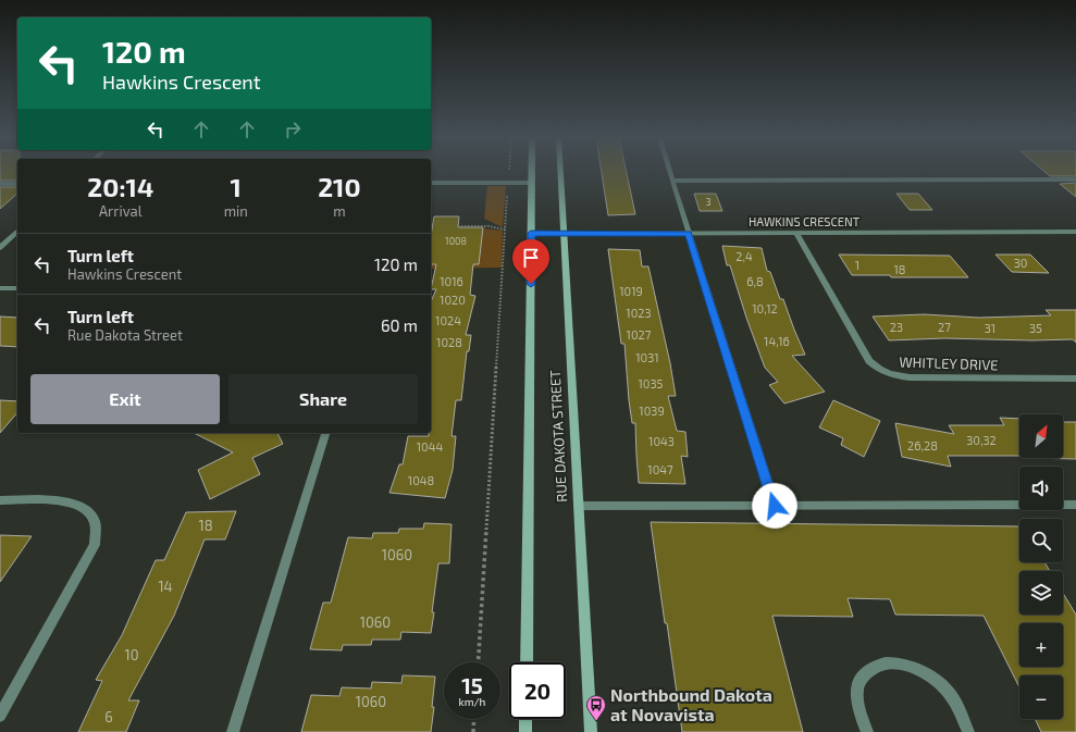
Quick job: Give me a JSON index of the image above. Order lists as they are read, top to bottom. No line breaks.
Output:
{"streets":{"main road":["RUE DAKOTA STREET"],"street":["HAWKINS CRESCENT","WHITLEY DRIVE"]},"crossings":[["HAWKINS CRESCENT","WHITLEY DRIVE"],["HAWKINS CRESCENT","RUE DAKOTA STREET"]],"places":{"bus stop":["Northbound Dakota at Novavista"]},"house_numbers":["3","1008","2,4","30","1","18","1016","6,8","1019","1020","10,12","1023","1024","23","27","31","35","1027","14,16","1028","1031","1035","1039","30,32","1043","26,28","1044","1047","1048","18","1060","14","1060","10","1060","6"],"north":"top right","page":{"turn":["120 m","Hawkins Crescent"],"eta":["20:14","Arrival","1","min","210","m"],"list":[{"name":"Turn left","note":"Hawkins Crescent","value":"120 m"},{"name":"Turn left","note":"Rue Dakota Street","value":"60 m"}],"buttons":["Exit","Share"],"map_buttons":["+","−"],"speed":"15 km/h","limit":"20"}}
